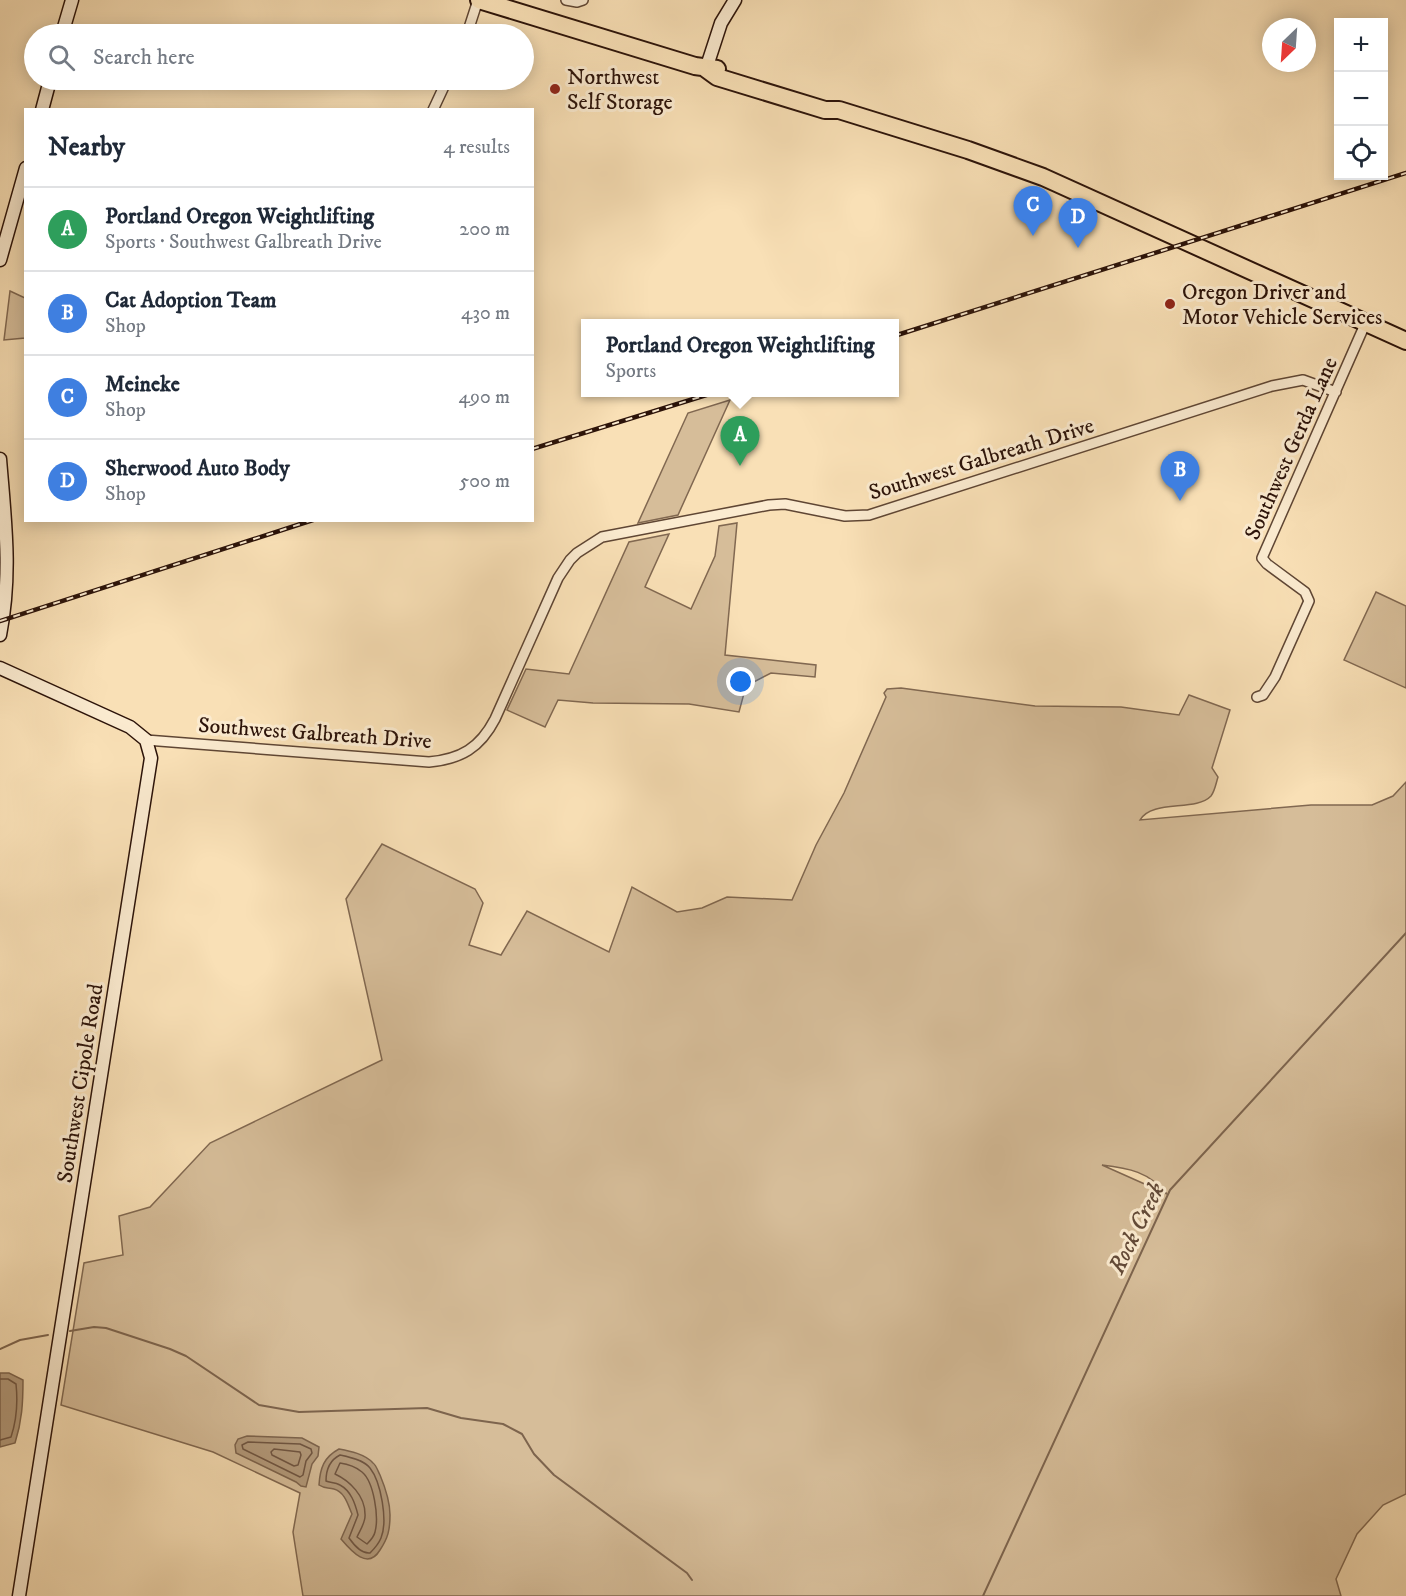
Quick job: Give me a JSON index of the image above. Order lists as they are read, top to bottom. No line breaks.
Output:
{"streets":{"street":["Southwest Gerda Lane","Southwest Galbreath Drive","Southwest Cipole Road"]},"crossings":[["Southwest Gerda Lane","Southwest Galbreath Drive"],["Southwest Galbreath Drive","Southwest Cipole Road"]],"water":["Rock Creek"],"places":["Northwest Self Storage","Oregon Driver and Motor Vehicle Services"],"north":"bottom left","page":{"map_buttons":["+","−"],"search":"Search here","heading":["Nearby","4 results"],"pins":["C","D","A","B"],"list":[{"mark":"A","name":"Portland Oregon Weightlifting","note":"Sports · Southwest Galbreath Drive","value":"200 m"},{"mark":"B","name":"Cat Adoption Team","note":"Shop","value":"430 m"},{"mark":"C","name":"Meineke","note":"Shop","value":"490 m"},{"mark":"D","name":"Sherwood Auto Body","note":"Shop","value":"500 m"}],"popup":["Portland Oregon Weightlifting","Sports"]}}
